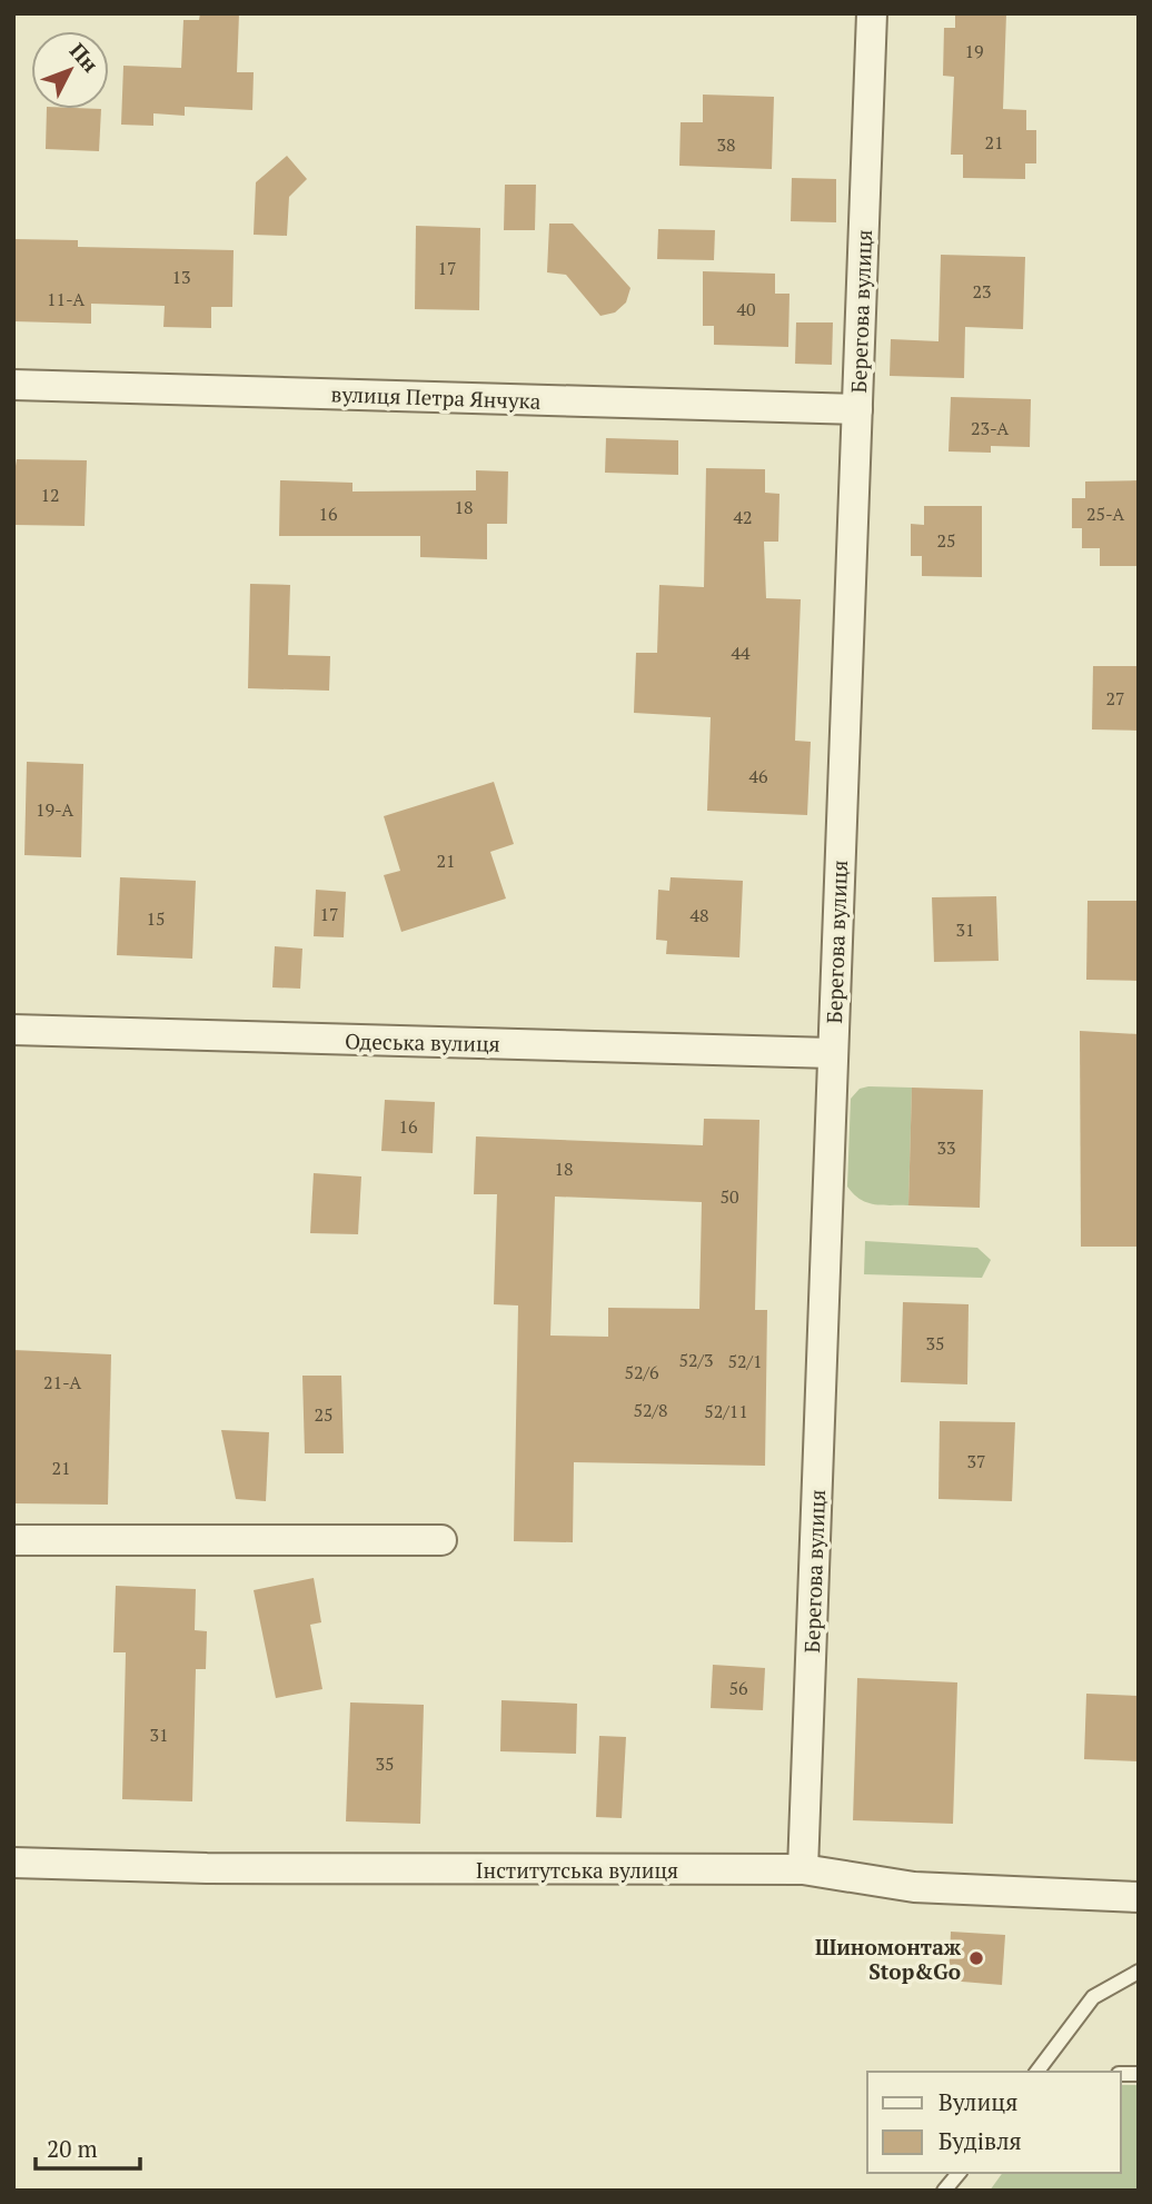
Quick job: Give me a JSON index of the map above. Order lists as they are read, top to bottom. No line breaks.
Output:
{"streets":{"street":["Берегова вулиця","вулиця Петра Янчука","Одеська вулиця","Інститутська вулиця"]},"crossings":[["Берегова вулиця","вулиця Петра Янчука"],["Берегова вулиця","Одеська вулиця"],["Берегова вулиця","Інститутська вулиця"]],"places":["Шиномонтаж Stop&Go"],"house_numbers":["19","21","38","17","13","23","11-А","40","23-А","12","18","16","25-А","42","25","44","27","46","19-А","21","17","48","15","31","16","33","18","50","35","52/3","52/1","52/6","21-А","52/8","52/11","25","37","21","56","31","35"],"legend":["Вулиця","Будівля"],"scale_bar":"20 m","north":"top right"}
